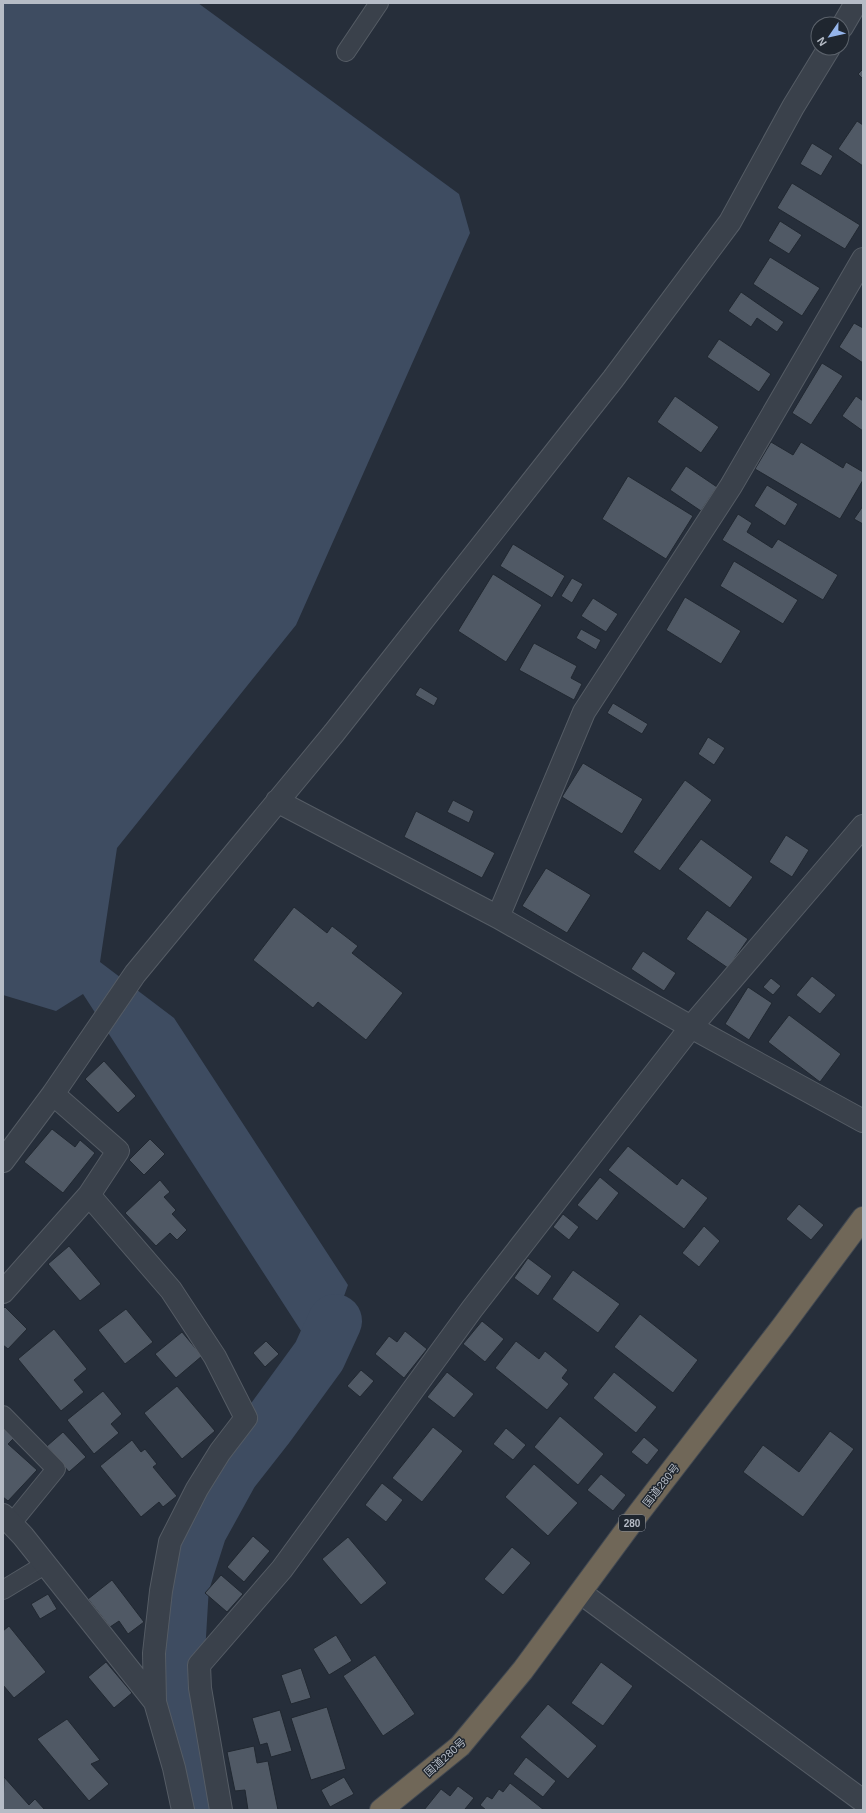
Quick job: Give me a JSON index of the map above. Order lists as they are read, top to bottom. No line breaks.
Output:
{"streets":{"highway":["国道280号","280"]},"north":"bottom left"}
